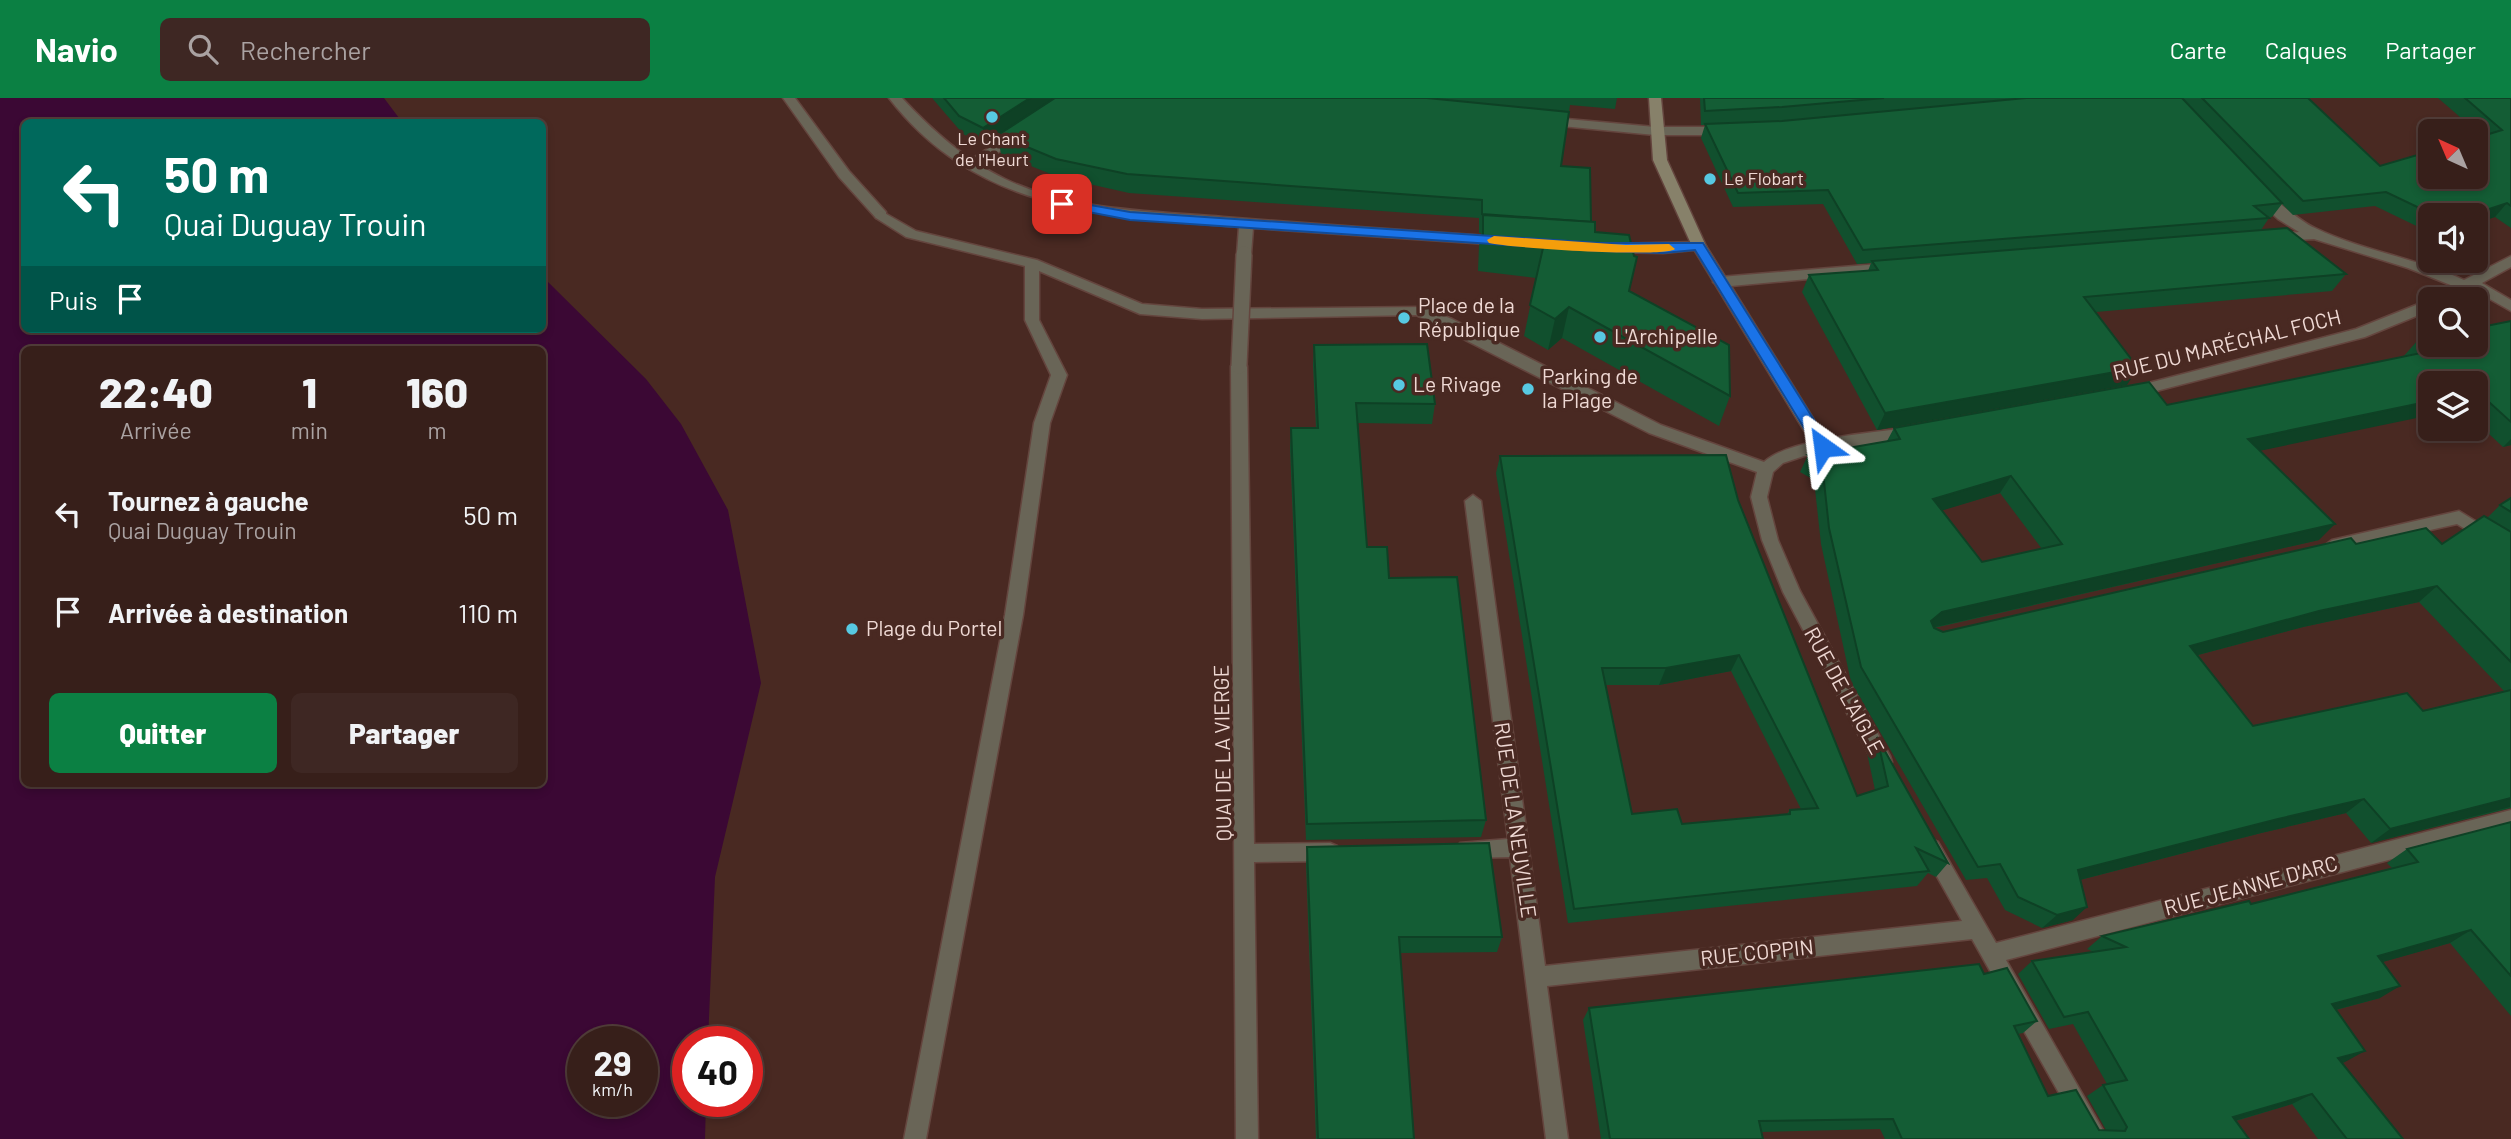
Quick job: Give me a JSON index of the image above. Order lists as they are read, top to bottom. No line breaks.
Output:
{"streets":{"street":["RUE DU MARÉCHAL FOCH","RUE DE L'AIGLE","QUAI DE LA VIERGE","RUE DE LA NEUVILLE","RUE JEANNE D'ARC","RUE COPPIN"]},"crossings":[["RUE DE LA NEUVILLE","RUE COPPIN"]],"places":["Le Chant de l'Heurt","Le Flobart","Place de la République","L'Archipelle","Le Rivage","Parking de la Plage","Plage du Portel"],"north":"top left","page":{"header":"Navio","search":"Rechercher","nav":["Carte","Calques","Partager"],"turn":["50 m","Quai Duguay Trouin"],"then":"Puis","eta":["22:40","Arrivée","1","min","160","m"],"list":[{"name":"Tournez à gauche","note":"Quai Duguay Trouin","value":"50 m"},{"name":"Arrivée à destination","value":"110 m"}],"buttons":["Quitter","Partager"],"speed":"29 km/h","limit":"40"}}
